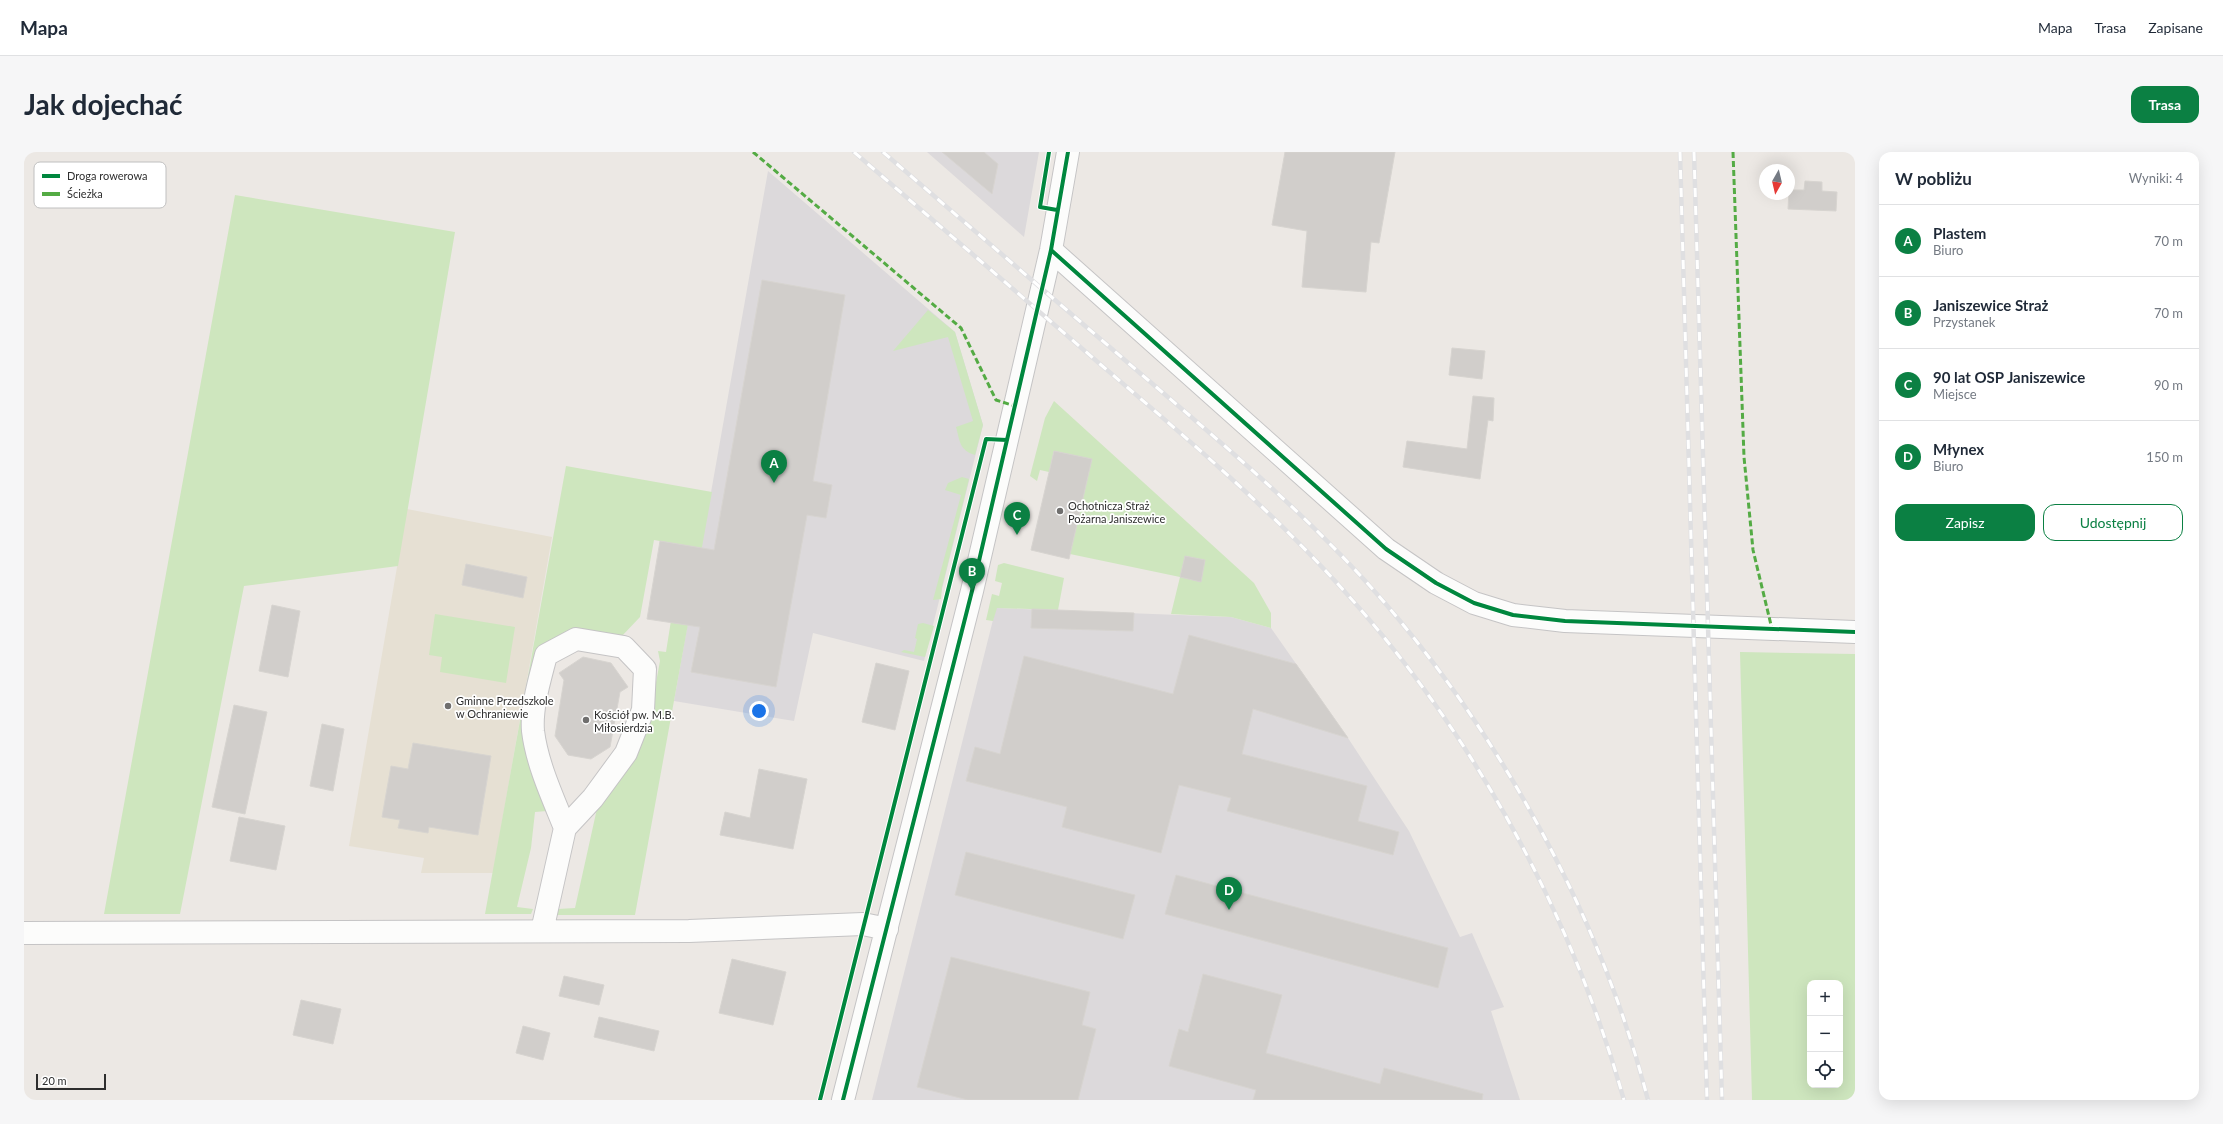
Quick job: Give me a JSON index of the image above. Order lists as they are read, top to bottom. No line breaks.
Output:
{"places":["Ochotnicza Straż Pożarna Janiszewice","Gminne Przedszkole w Ochraniewie","Kościół pw. M.B. Miłosierdzia"],"legend":["Droga rowerowa","Ścieżka"],"scale_bar":"20 m","north":"bottom","page":{"header":"Mapa","nav":["Mapa","Trasa","Zapisane"],"buttons":["Trasa",["Zapisz","Udostępnij"]],"title":"Jak dojechać","heading":["W pobliżu","Wyniki: 4"],"list":[{"mark":"A","name":"Plastem","note":"Biuro","value":"70 m"},{"mark":"B","name":"Janiszewice Straż","note":"Przystanek","value":"70 m"},{"mark":"C","name":"90 lat OSP Janiszewice","note":"Miejsce","value":"90 m"},{"mark":"D","name":"Młynex","note":"Biuro","value":"150 m"}],"pins":["A","C","B","D"],"map_buttons":["+","−"],"scale":"20 m"}}
